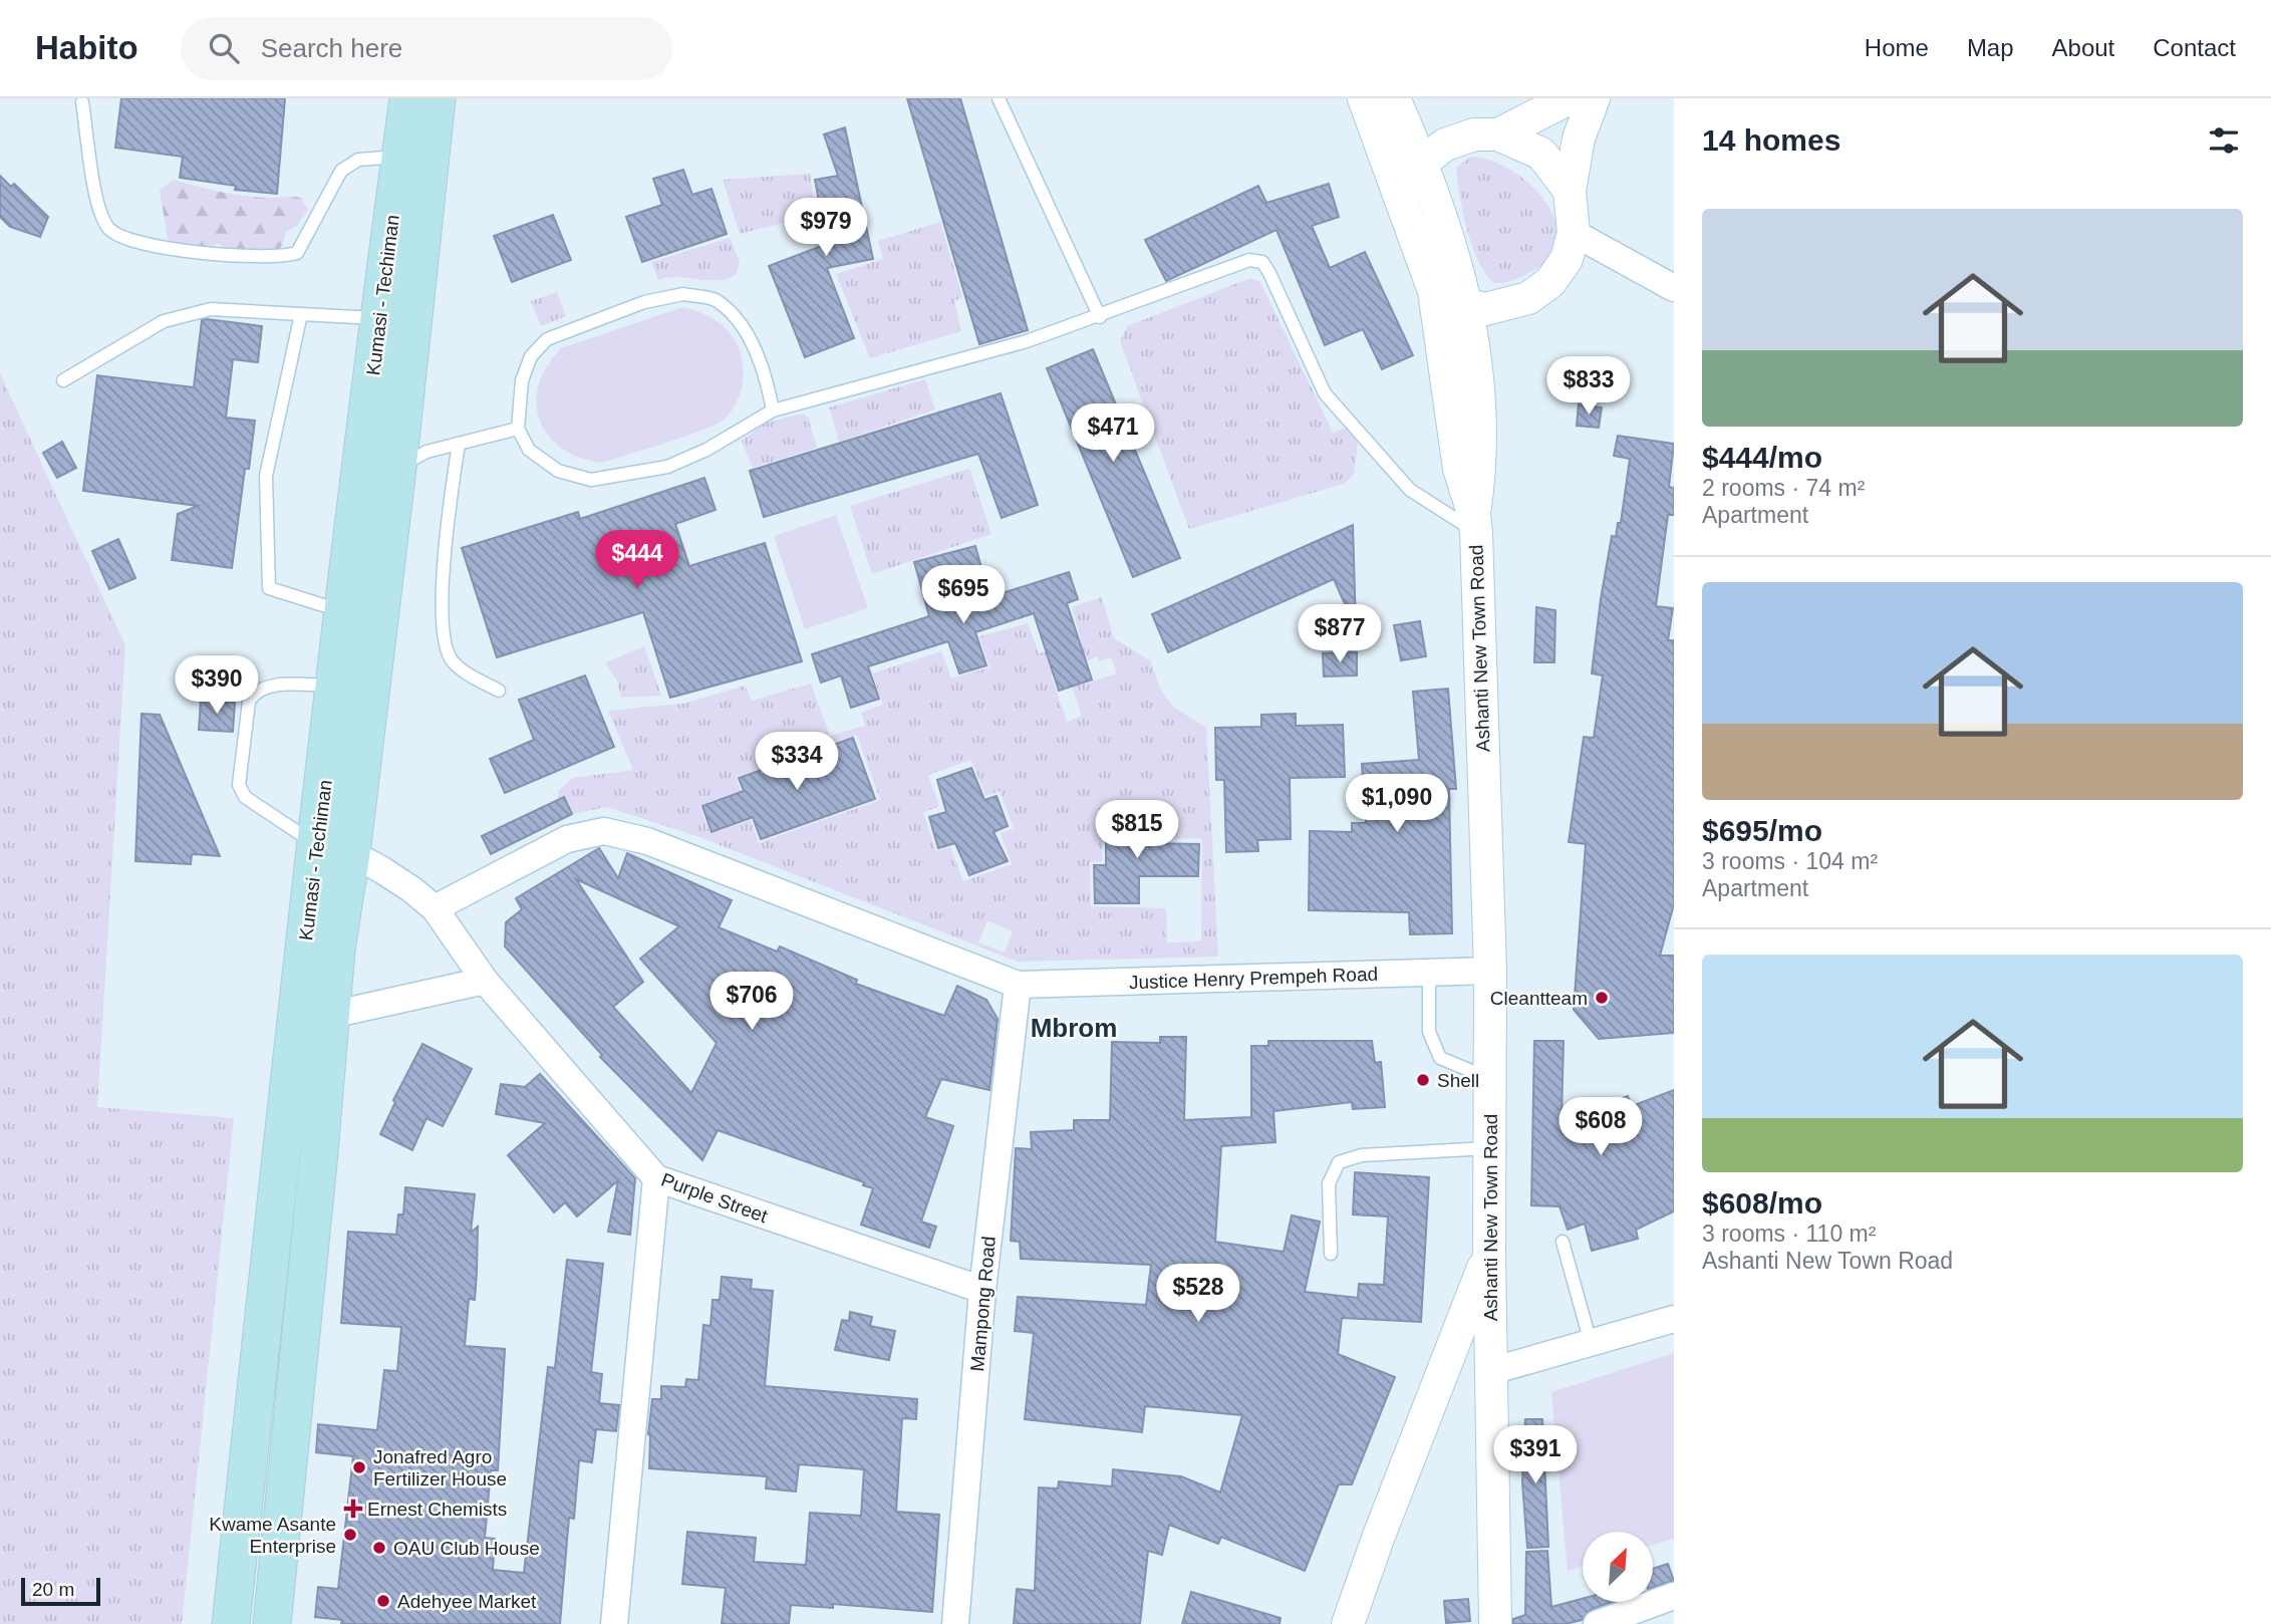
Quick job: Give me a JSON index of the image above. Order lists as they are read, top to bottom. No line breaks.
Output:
{"streets":{"main road":["Kumasi - Techiman"],"street":["Ashanti New Town Road","Justice Henry Prempeh Road","Purple Street","Mampong Road"]},"crossings":[["Kumasi - Techiman","Purple Street"],["Ashanti New Town Road","Justice Henry Prempeh Road"],["Justice Henry Prempeh Road","Mampong Road"],["Purple Street","Mampong Road"]],"districts":["Mbrom"],"places":{"other":["Cleantteam","Shell","Jonafred Agro Fertilizer House","Kwame Asante Enterprise","OAU Club House","Adehyee Market"],"health":["Ernest Chemists"]},"scale_bar":"20 m","north":"top right","page":{"header":"Habito","search":"Search here","nav":["Home","Map","About","Contact"],"heading":"14 homes","list":[{"name":"$444/mo","note":"2 rooms · 74 m² · Apartment"},{"name":"$695/mo","note":"3 rooms · 104 m² · Apartment"},{"name":"$608/mo","note":"3 rooms · 110 m² · Ashanti New Town Road"}],"price":["$979","$833","$471","$444","$695","$877","$390","$334","$1,090","$815","$706","$608","$528","$391"],"scale":"20 m"}}
